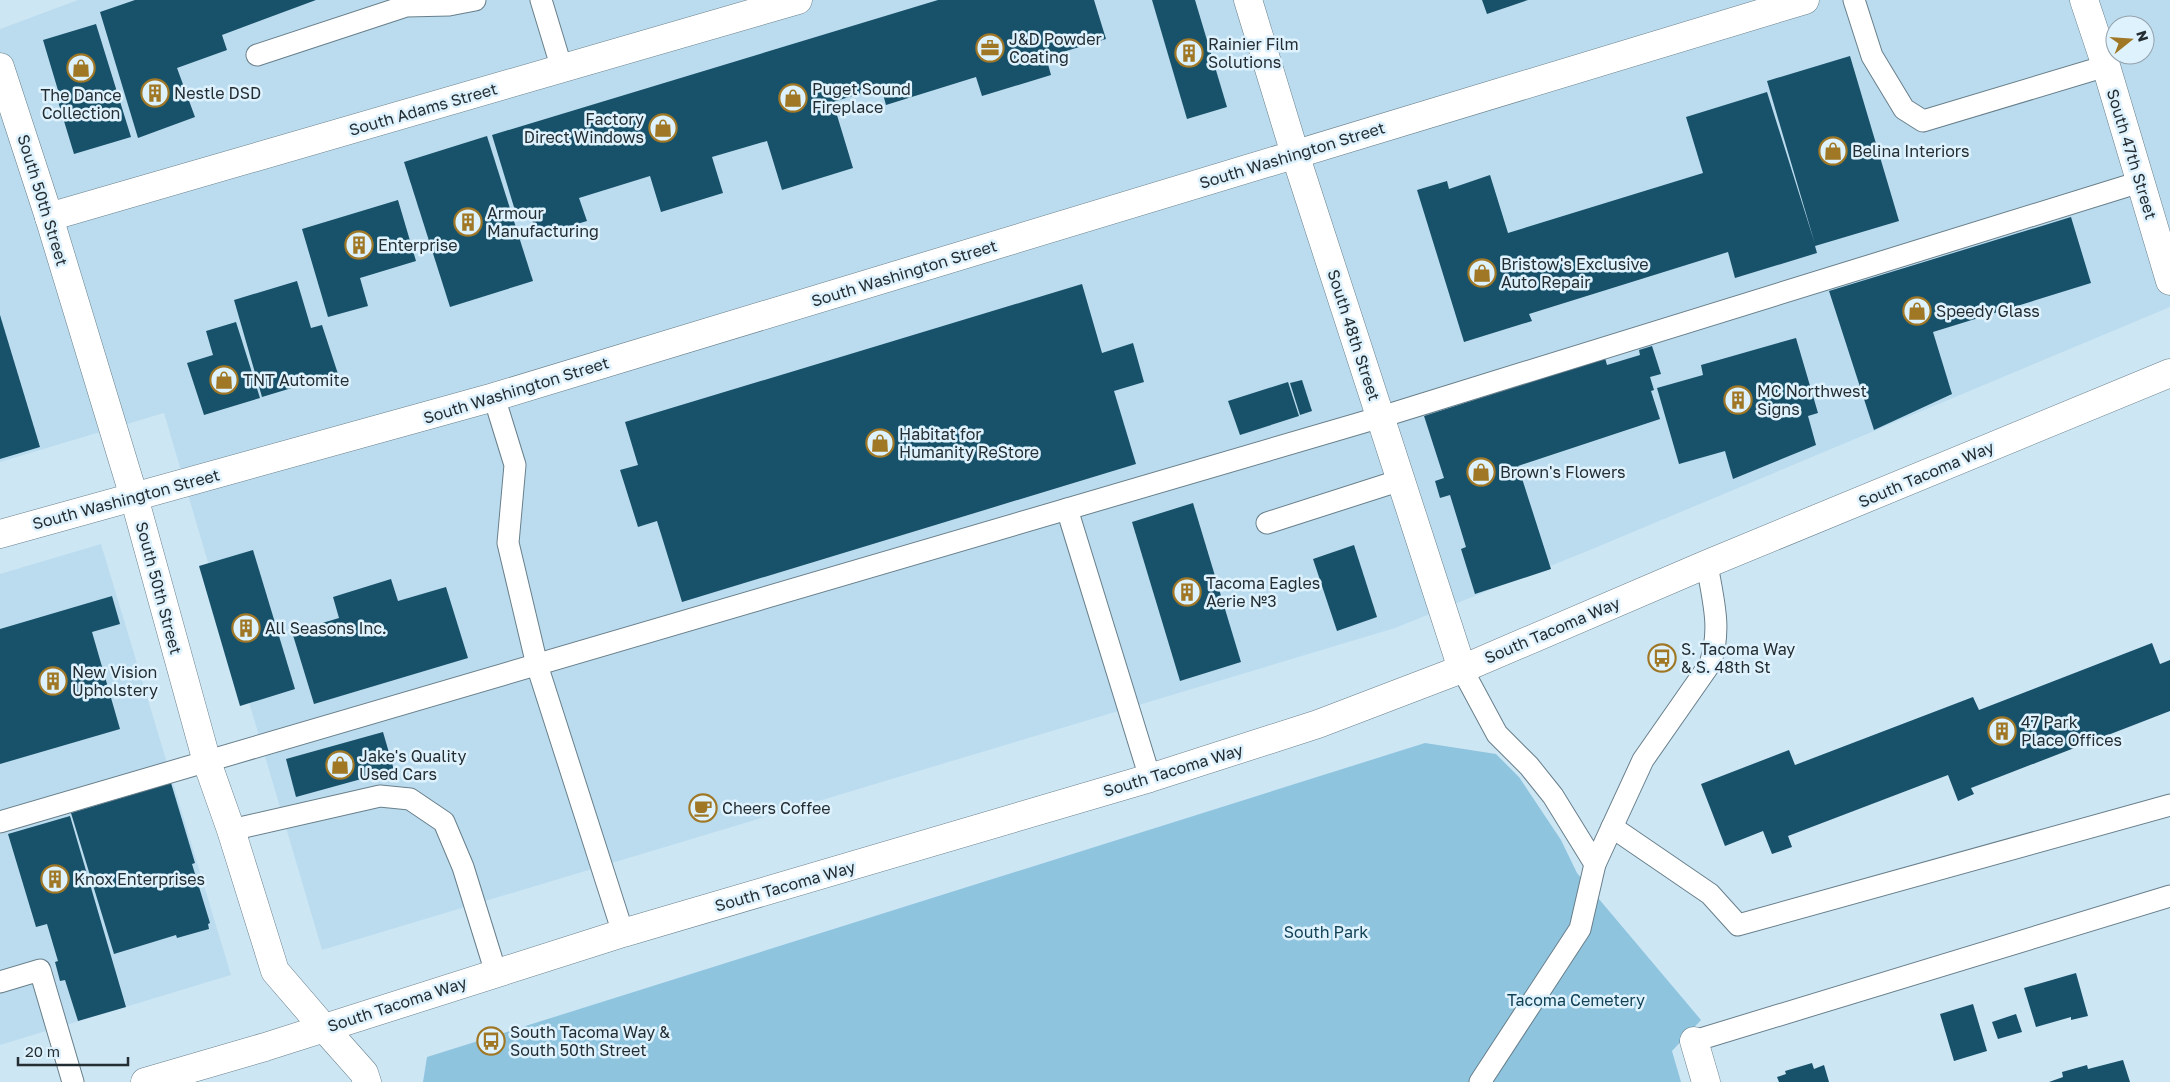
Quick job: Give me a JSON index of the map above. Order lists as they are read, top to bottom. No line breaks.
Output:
{"streets":{"street":["South Adams Street","South 47th Street","South Washington Street","South 50th Street","South 48th Street","South Tacoma Way"]},"crossings":[["South Adams Street","South 50th Street"],["South Washington Street","South 50th Street"],["South Washington Street","South 48th Street"],["South 50th Street","South Tacoma Way"],["South 48th Street","South Tacoma Way"]],"parks":["South Park","Tacoma Cemetery"],"places":{"office":["J&D Powder Coating"],"building":["Rainier Film Solutions","Nestle DSD","Armour Manufacturing","Enterprise","MC Northwest Signs","Tacoma Eagles Aerie №3","All Seasons Inc.","New Vision Upholstery","47 Park Place Offices","Knox Enterprises"],"shop":["The Dance Collection","Puget Sound Fireplace","Factory Direct Windows","Belina Interiors","Bristow's Exclusive Auto Repair","Speedy Glass","TNT Automite","Habitat for Humanity ReStore","Brown's Flowers","Jake's Quality Used Cars"],"bus stop":["S. Tacoma Way & S. 48th St","South Tacoma Way & South 50th Street"],"cafe":["Cheers Coffee"]},"scale_bar":"20 m","north":"right"}
